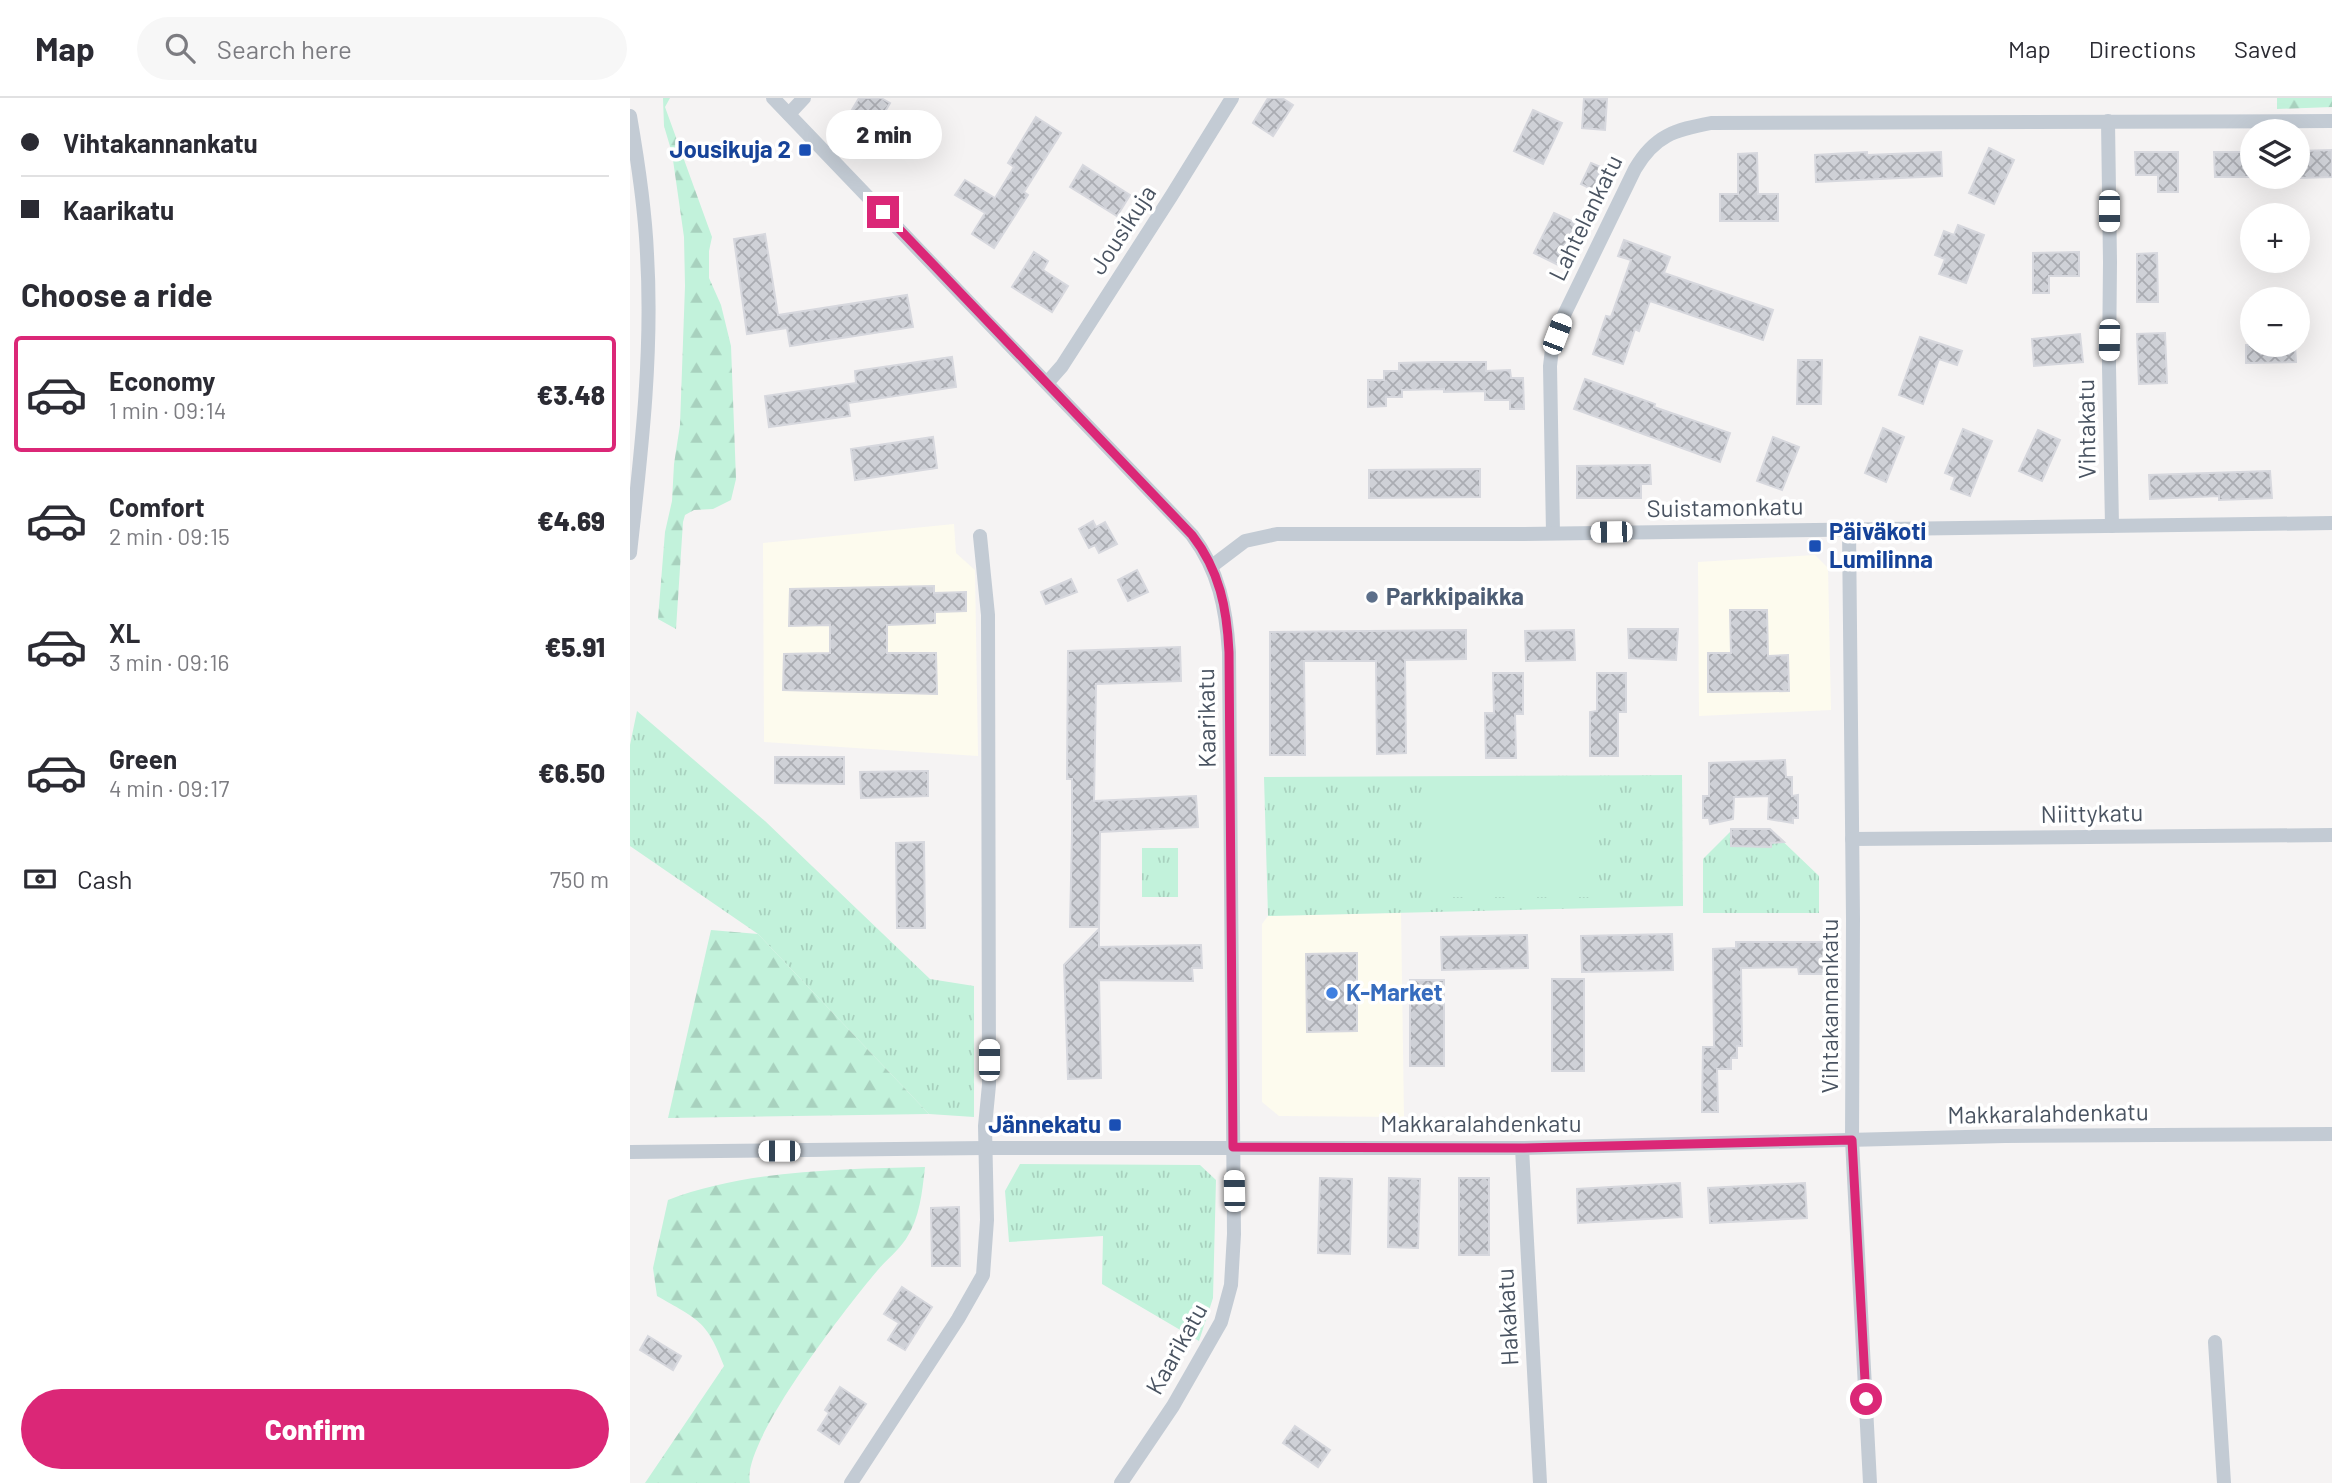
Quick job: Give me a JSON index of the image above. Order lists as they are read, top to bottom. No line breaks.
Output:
{"streets":{"street":["Lahtelankatu","Jousikuja","Vihtakatu","Suistamonkatu","Kaarikatu","Niittykatu","Vihtakannankatu","Makkaralahdenkatu","Hakakatu"]},"crossings":[["Lahtelankatu","Vihtakatu"],["Lahtelankatu","Suistamonkatu"],["Jousikuja","Kaarikatu"],["Vihtakatu","Suistamonkatu"],["Suistamonkatu","Kaarikatu"],["Suistamonkatu","Vihtakannankatu"],["Kaarikatu","Makkaralahdenkatu"],["Niittykatu","Vihtakannankatu"],["Vihtakannankatu","Makkaralahdenkatu"],["Makkaralahdenkatu","Hakakatu"]],"places":{"transit":["Jousikuja 2","Päiväkoti Lumilinna","Jännekatu"],"other":["Parkkipaikka","K-Market"]},"page":{"header":"Map","search":"Search here","nav":["Map","Directions","Saved"],"banner":["Vihtakannankatu","Kaarikatu"],"bubble":"2 min","map_buttons":["+","−"],"heading":"Choose a ride","list":[{"name":"Economy","note":"1 min · 09:14","value":"€3.48"},{"name":"Comfort","note":"2 min · 09:15","value":"€4.69"},{"name":"XL","note":"3 min · 09:16","value":"€5.91"},{"name":"Green","note":"4 min · 09:17","value":"€6.50"}],"pay":["Cash","750 m"],"buttons":"Confirm"}}
